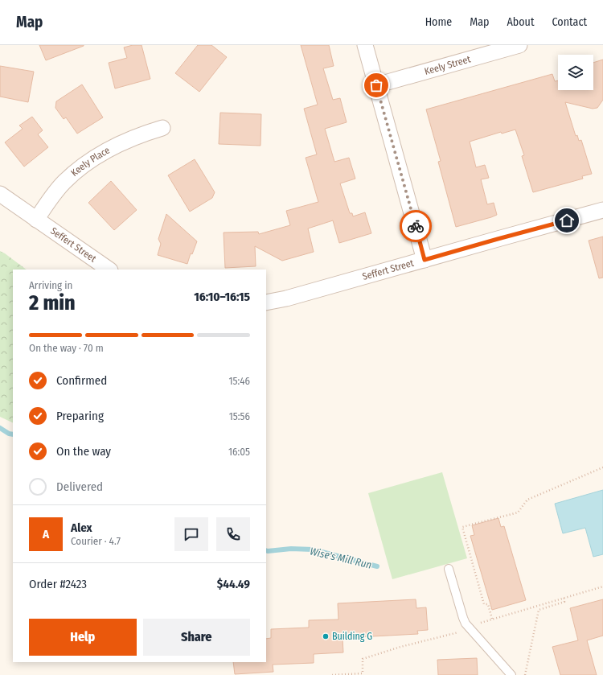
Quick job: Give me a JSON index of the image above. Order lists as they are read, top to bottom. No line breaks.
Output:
{"streets":{"street":["Keely Street","Keely Place","Seffert Street"]},"crossings":[["Keely Place","Seffert Street"]],"water":["Wise's Mill Run"],"places":["Building G"],"page":{"header":"Map","nav":["Home","Map","About","Contact"],"heading":["2 min","Arriving in","16:10–16:15"],"panel":["Alex","Courier · 4.7","Order #2423","$44.49"],"bar":"On the way · 70 m","list":[["Confirmed","15:46"],["Preparing","15:56"],["On the way","16:05"],"Delivered"],"round":"A","buttons":["Help","Share"]}}
